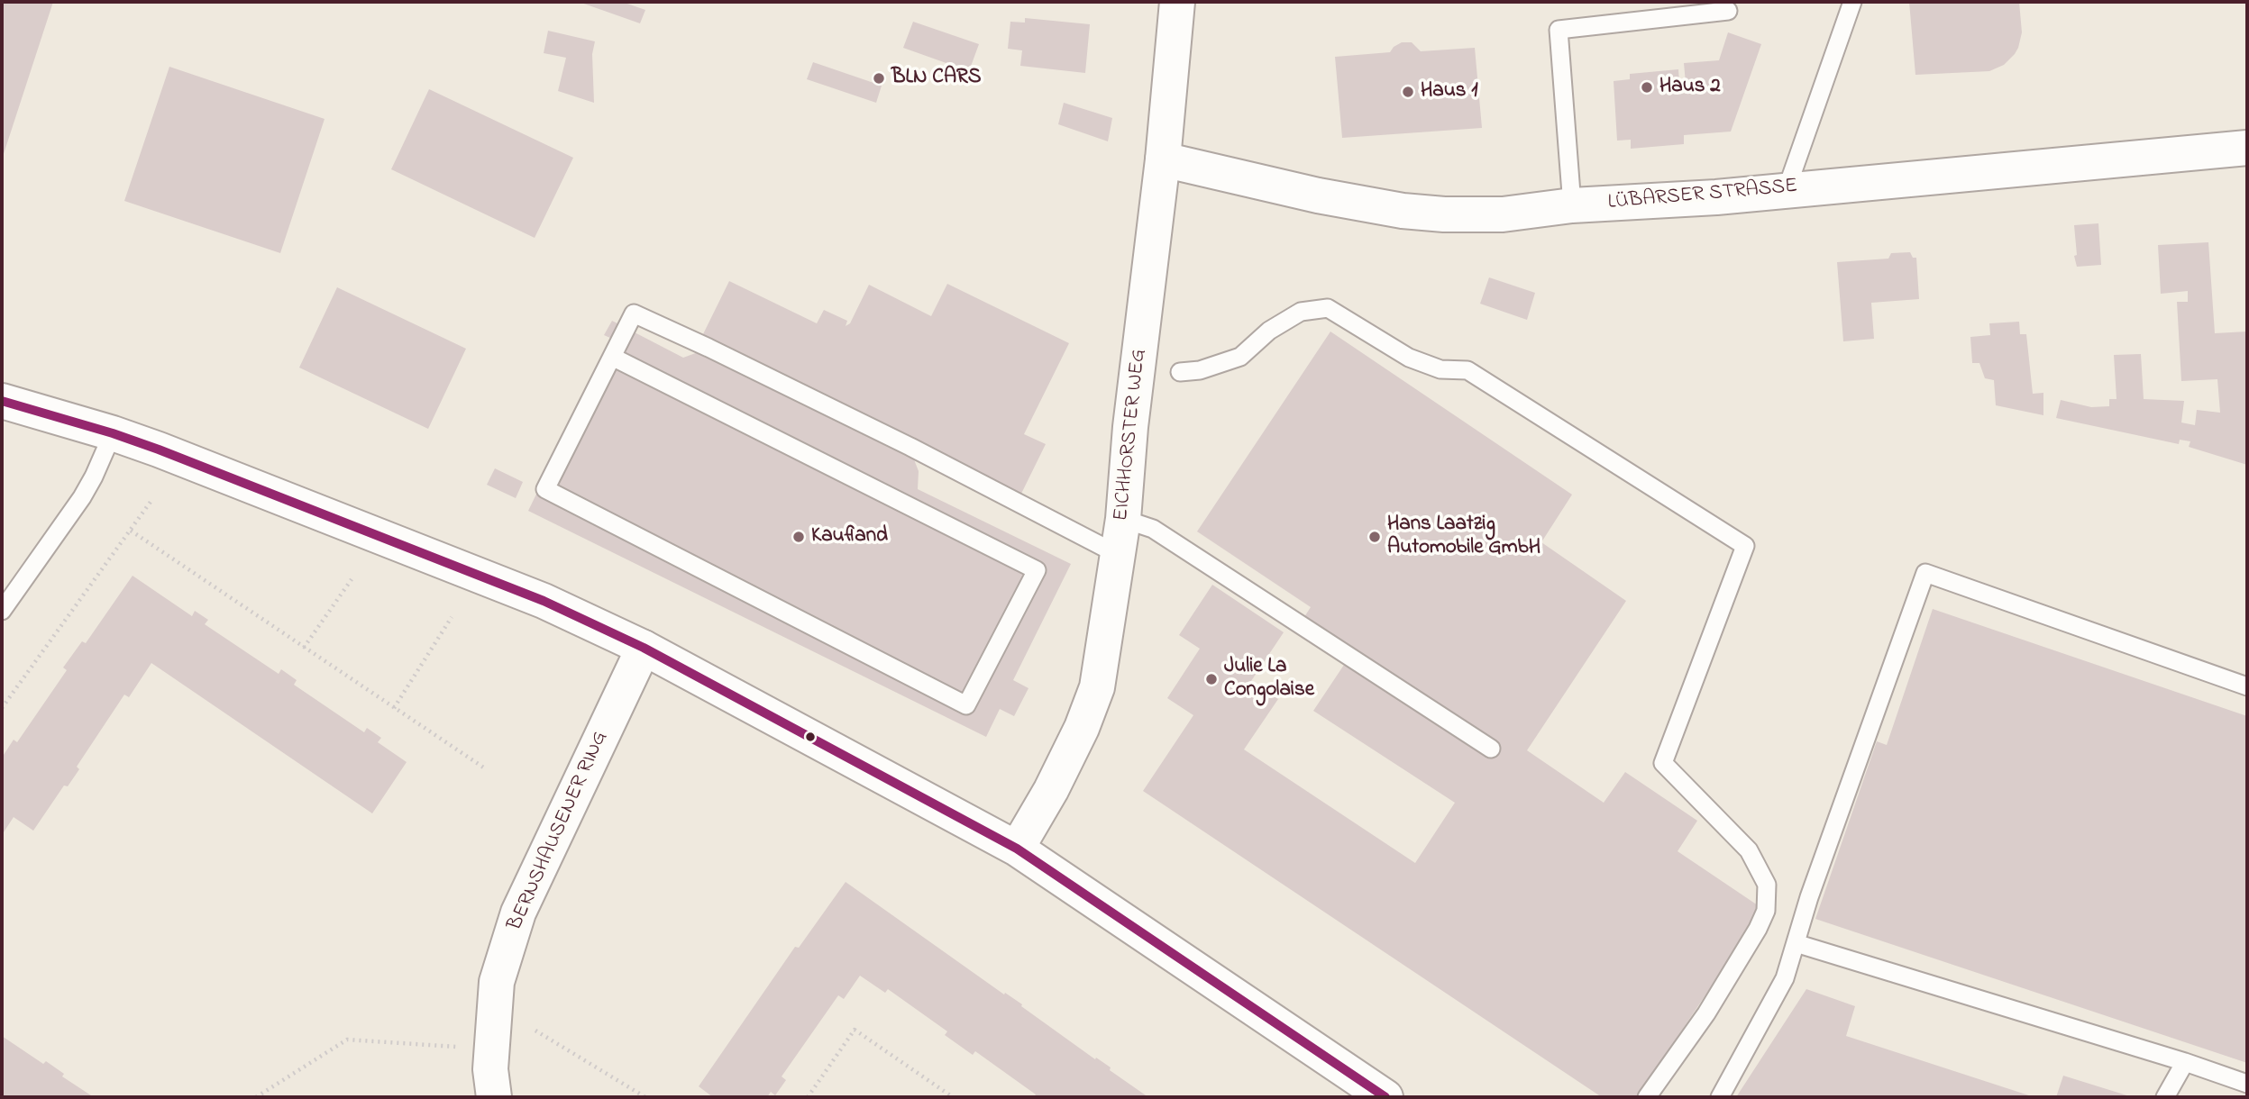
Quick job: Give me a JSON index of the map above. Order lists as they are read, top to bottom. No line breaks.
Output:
{"streets":{"street":["LÜBARSER STRASSE","EICHHORSTER WEG","BERNSHAUSENER RING"]},"crossings":[["LÜBARSER STRASSE","EICHHORSTER WEG"]],"places":["BLN CARS","Haus 2","Haus 1","Kaufland","Hans Laatzig Automobile GmbH","Julie La Congolaise"]}
